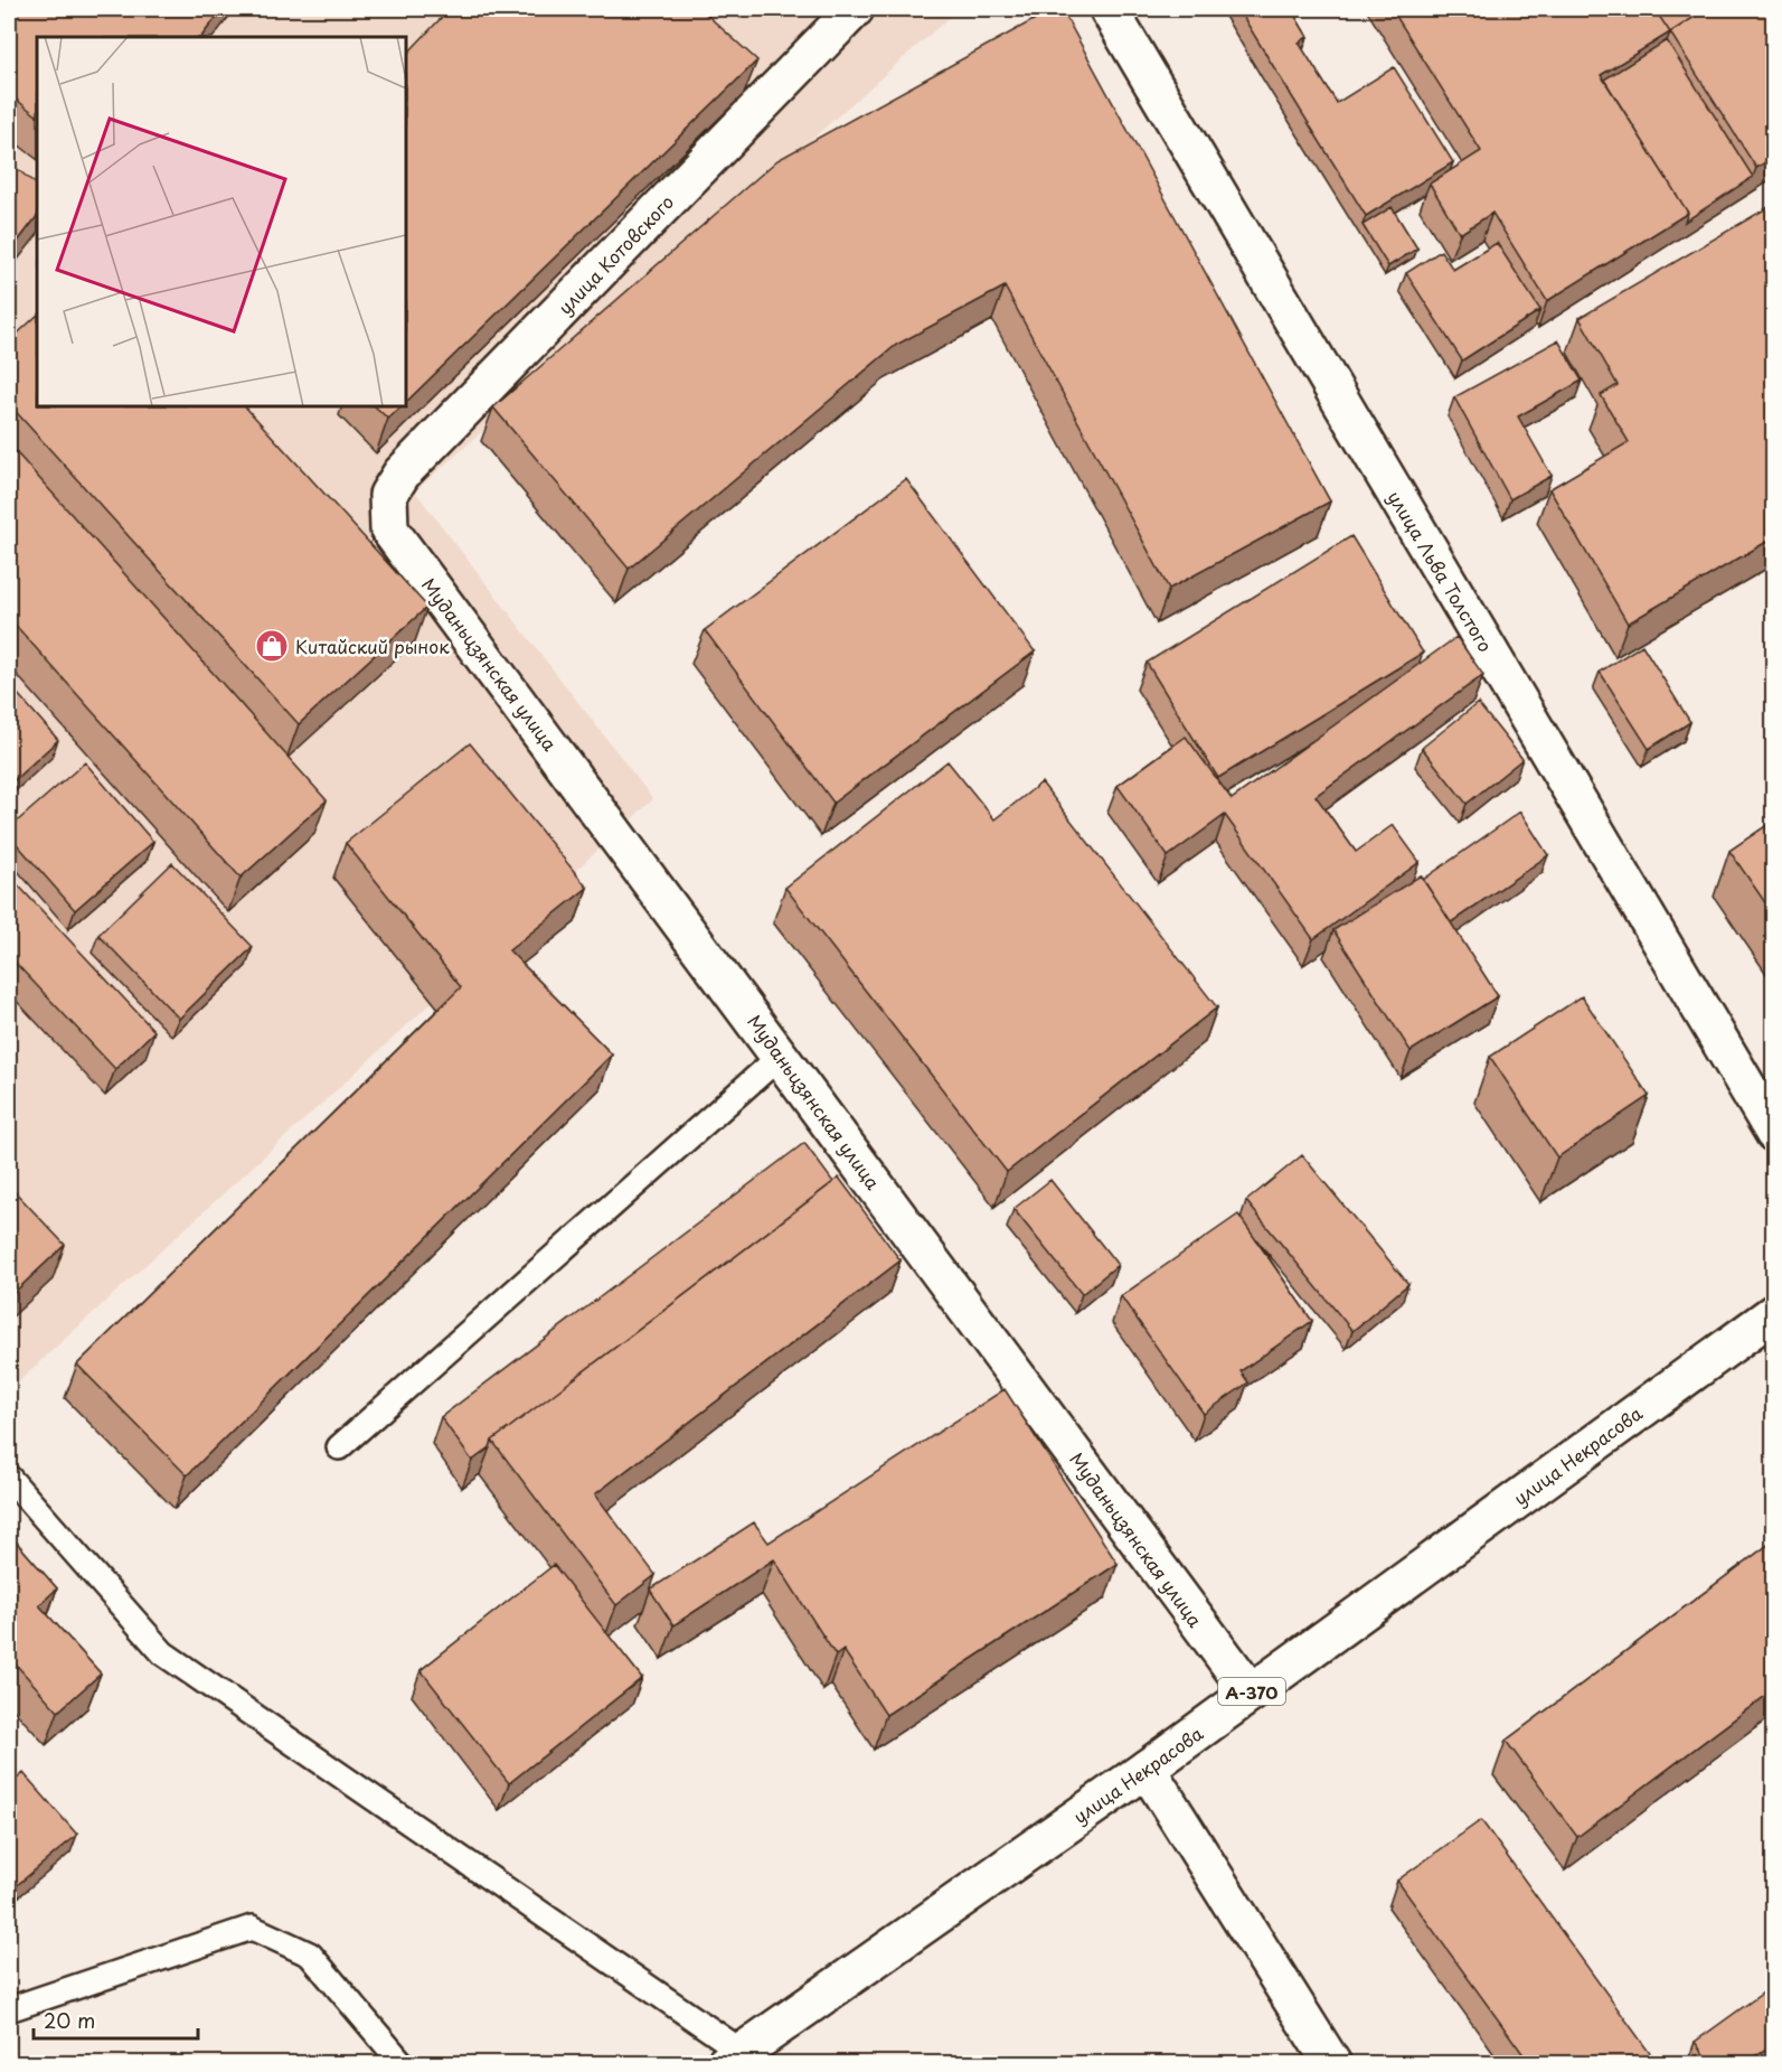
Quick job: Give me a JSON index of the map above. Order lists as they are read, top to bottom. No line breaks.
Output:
{"streets":{"main road":["улица Котовского","улица Льва Толстого","Муданьцзянская улица","улица Некрасова","А-370"]},"crossings":[["улица Котовского","Муданьцзянская улица"],["Муданьцзянская улица","улица Некрасова"]],"places":{"shop":["Китайский рынок"]},"scale_bar":"20 m"}
